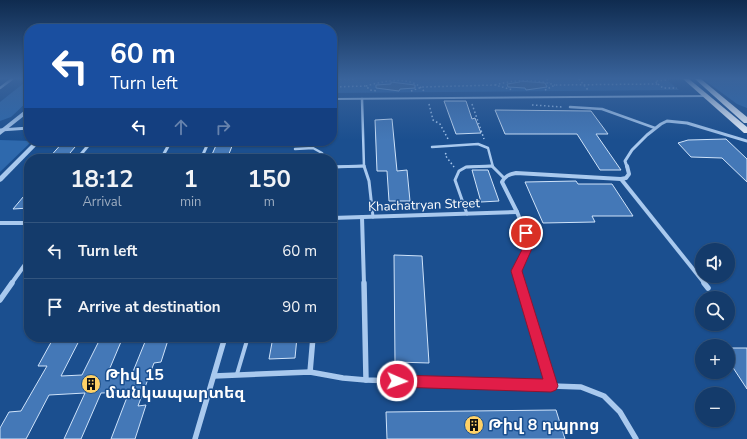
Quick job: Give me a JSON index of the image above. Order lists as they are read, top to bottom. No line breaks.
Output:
{"streets":{"street":["Khachatryan Street"]},"places":{"building":["Թիվ 15 մանկապարտեզ","Թիվ 8 դպրոց"]},"page":{"turn":["60 m","Turn left"],"eta":["18:12","Arrival","1","min","150","m"],"list":[{"name":"Turn left","value":"60 m"},{"name":"Arrive at destination","value":"90 m"}],"map_buttons":["+","−"]}}
